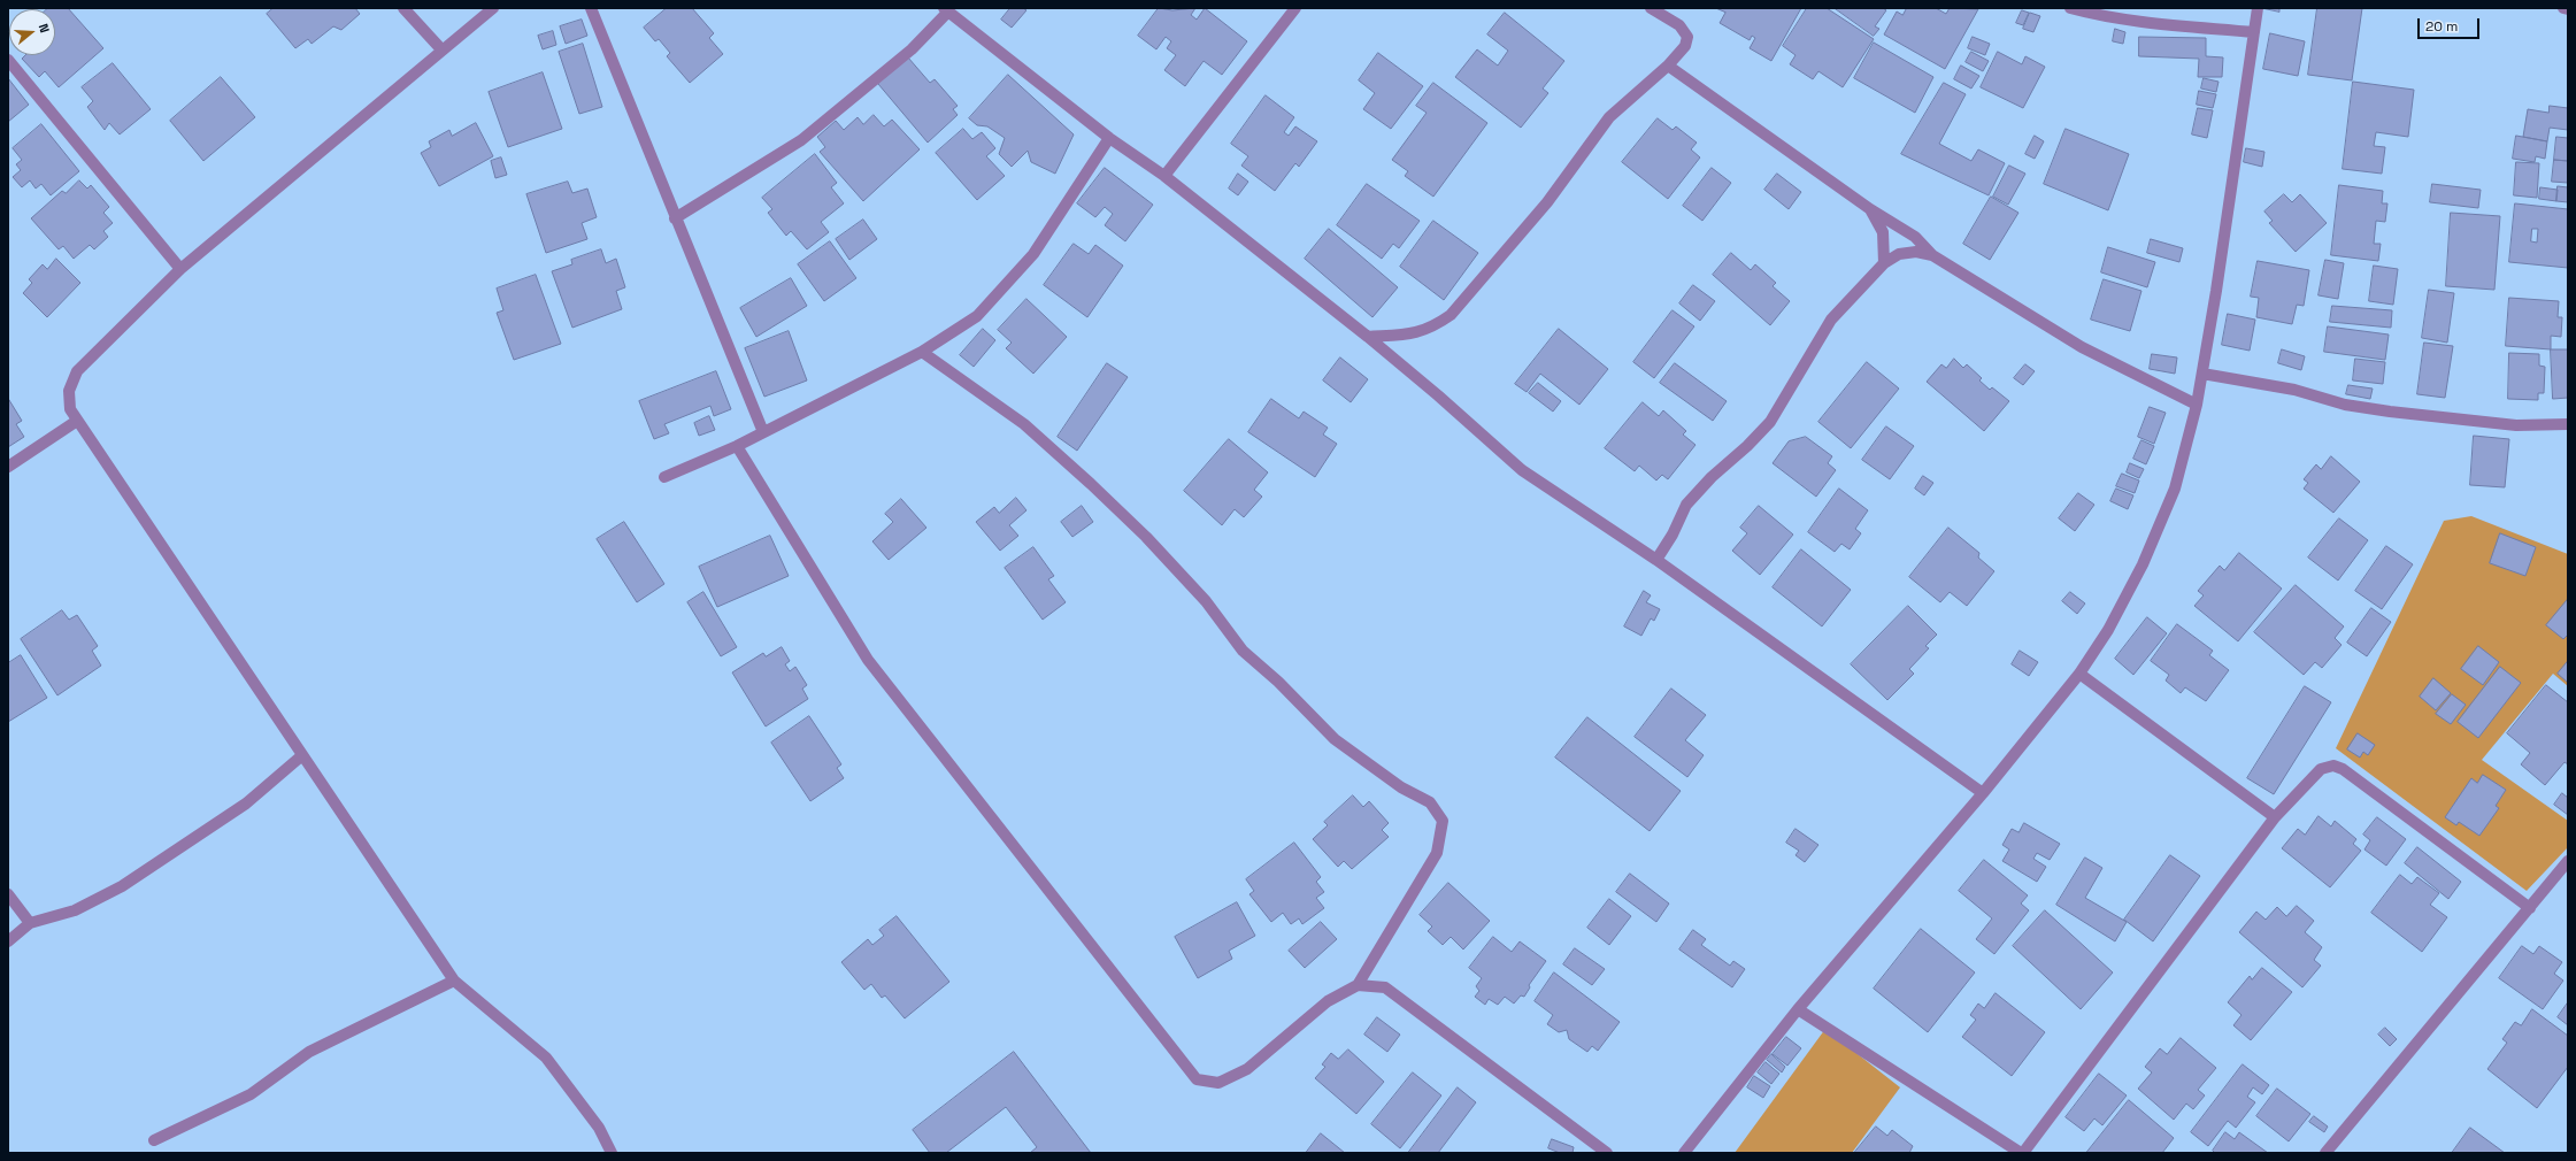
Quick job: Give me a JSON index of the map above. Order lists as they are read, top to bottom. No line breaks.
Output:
{"scale_bar":"20 m","north":"right"}
